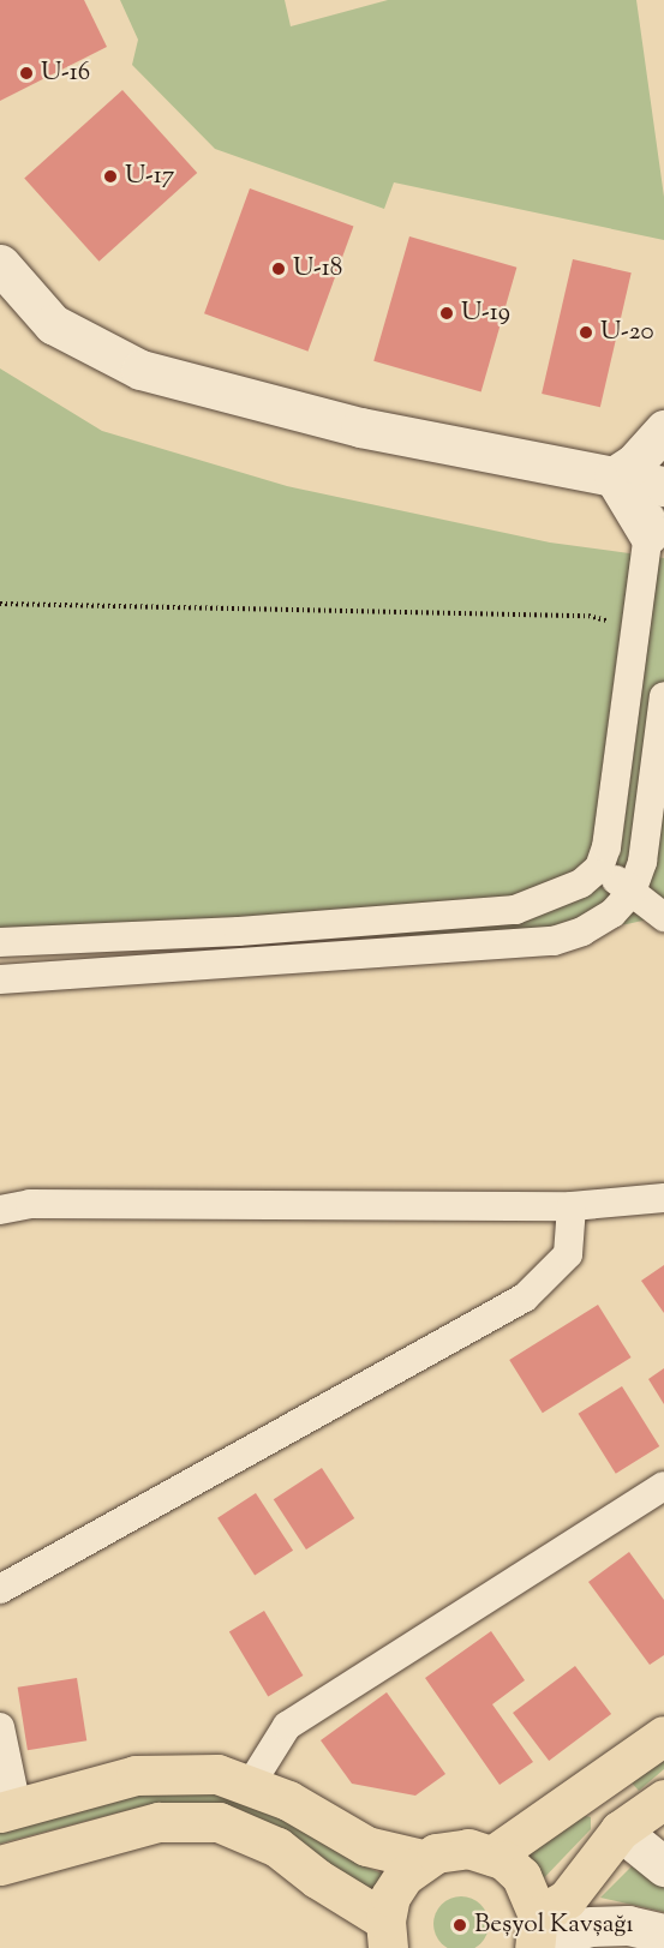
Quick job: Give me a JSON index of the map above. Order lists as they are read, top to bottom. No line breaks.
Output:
{"places":["U-16","U-17","U-18","U-19","U-20","Beşyol Kavşağı"]}
